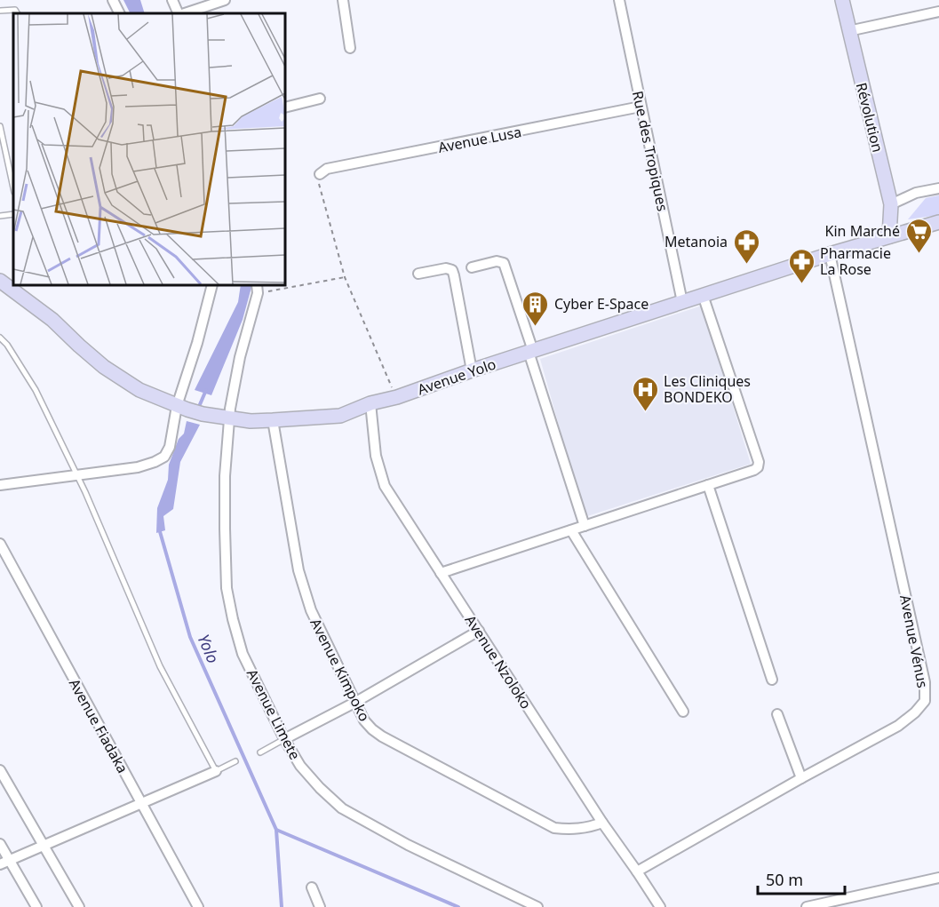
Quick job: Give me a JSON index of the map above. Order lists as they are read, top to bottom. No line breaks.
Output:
{"streets":{"street":["Révolution","Avenue Lusa","Rue des Tropiques","Avenue Yolo","Avenue Vénus","Avenue Nzoloko","Avenue Kimpoko","Avenue Limete","Avenue Fiadaka"]},"crossings":[["Révolution","Avenue Yolo"],["Avenue Lusa","Rue des Tropiques"],["Rue des Tropiques","Avenue Yolo"],["Avenue Yolo","Avenue Vénus"],["Avenue Yolo","Avenue Nzoloko"],["Avenue Yolo","Avenue Kimpoko"],["Avenue Yolo","Avenue Limete"],["Avenue Vénus","Avenue Nzoloko"],["Avenue Nzoloko","Avenue Kimpoko"]],"water":["Yolo"],"places":{"supermarket":["Kin Marché"],"pharmacy":["Metanoia","Pharmacie La Rose"],"building":["Cyber E-Space"],"hospital":["Les Cliniques BONDEKO"]},"scale_bar":"50 m"}
